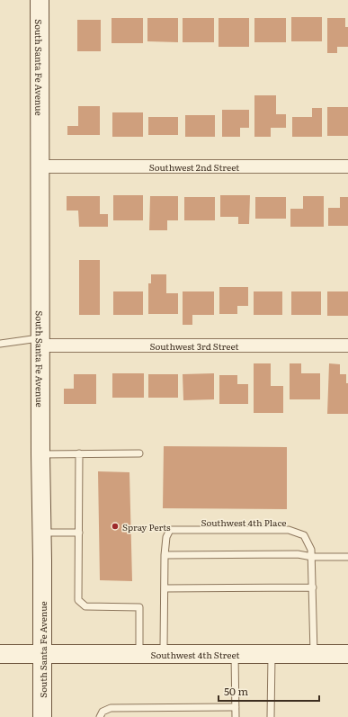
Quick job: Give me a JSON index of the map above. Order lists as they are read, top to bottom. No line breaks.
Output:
{"streets":{"main road":["South Santa Fe Avenue","Southwest 4th Street"],"street":["Southwest 2nd Street","Southwest 3rd Street"],"lane":["Southwest 4th Place"]},"crossings":[["South Santa Fe Avenue","Southwest 2nd Street"],["South Santa Fe Avenue","Southwest 3rd Street"],["South Santa Fe Avenue","Southwest 4th Street"],["Southwest 4th Place","Southwest 4th Street"]],"places":["Spray Perts"],"scale_bar":"50 m"}
